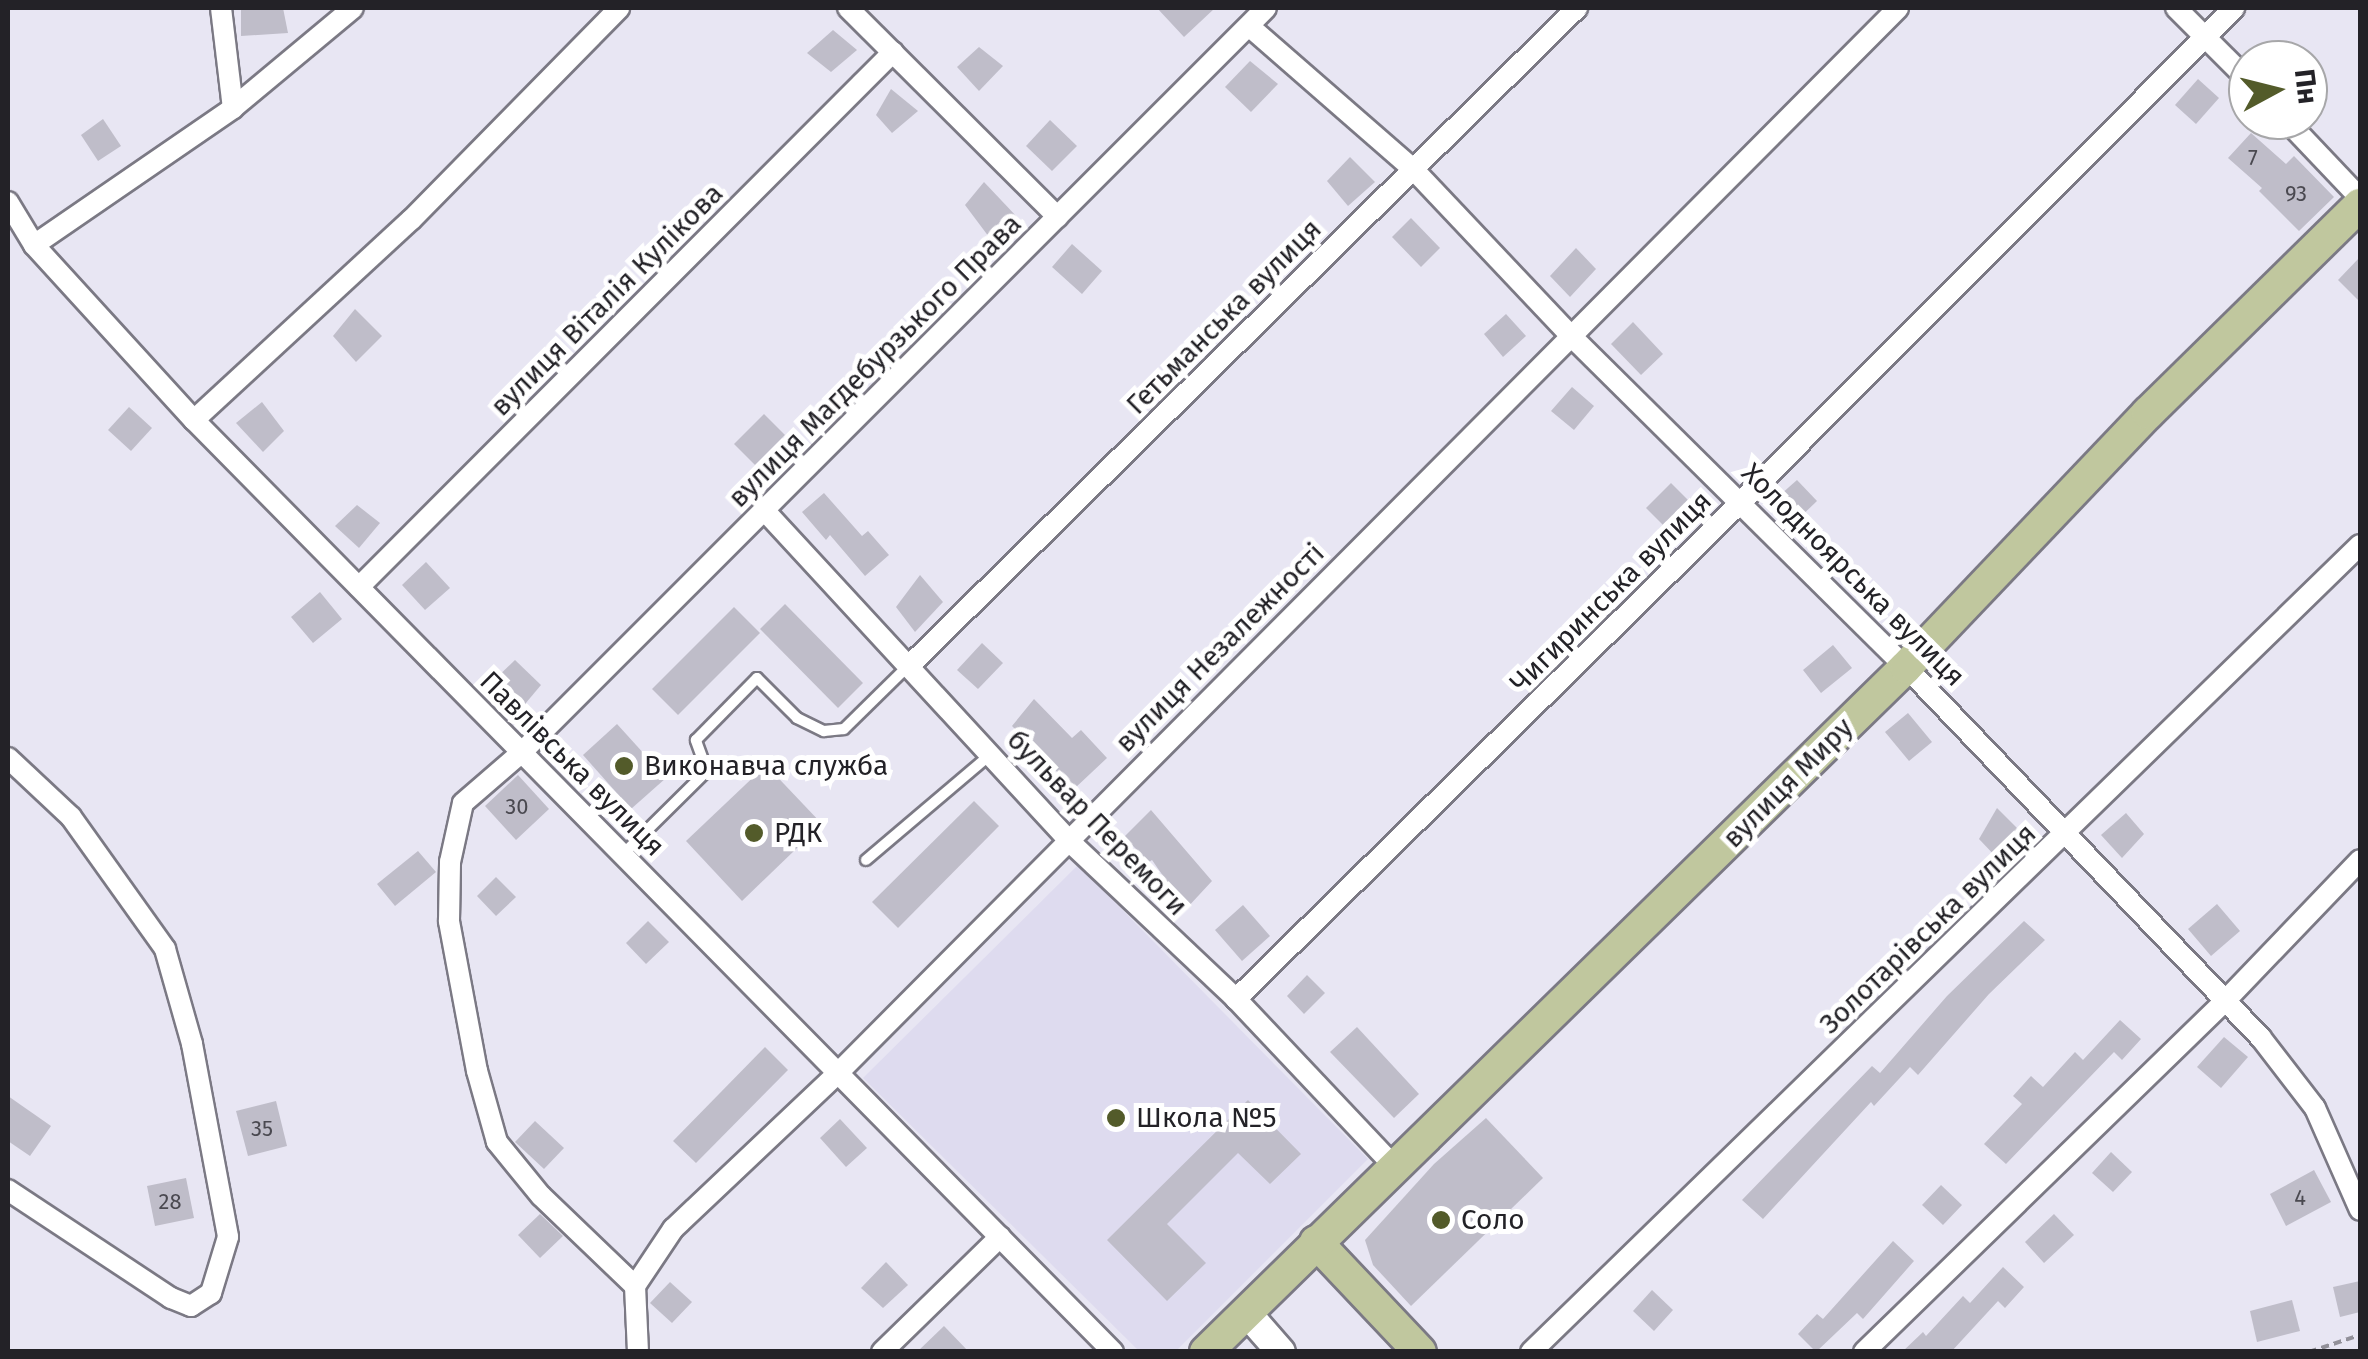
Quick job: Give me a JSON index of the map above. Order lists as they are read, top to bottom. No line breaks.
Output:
{"streets":{"main road":["вулиця Миру"],"street":["вулиця Віталія Кулікова","Гетьманська вулиця","вулиця Магдебурзького Права","Холодноярська вулиця","Чигиринська вулиця","вулиця Незалежності","Павлівська вулиця","бульвар Перемоги","Золотарівська вулиця"]},"crossings":[["вулиця Віталія Кулікова","Павлівська вулиця"],["Гетьманська вулиця","Холодноярська вулиця"],["Гетьманська вулиця","бульвар Перемоги"],["вулиця Магдебурзького Права","Холодноярська вулиця"],["вулиця Магдебурзького Права","вулиця Незалежності"],["вулиця Магдебурзького Права","Павлівська вулиця"],["вулиця Магдебурзького Права","бульвар Перемоги"],["Холодноярська вулиця","Чигиринська вулиця"],["Холодноярська вулиця","вулиця Незалежності"],["Холодноярська вулиця","вулиця Миру"],["Холодноярська вулиця","Золотарівська вулиця"],["Чигиринська вулиця","бульвар Перемоги"],["вулиця Незалежності","Павлівська вулиця"],["вулиця Незалежності","бульвар Перемоги"],["вулиця Миру","бульвар Перемоги"]],"places":["Виконавча служба","РДК","Школа №5","Соло"],"house_numbers":["7","93","30","35","4","28"],"north":"right"}
